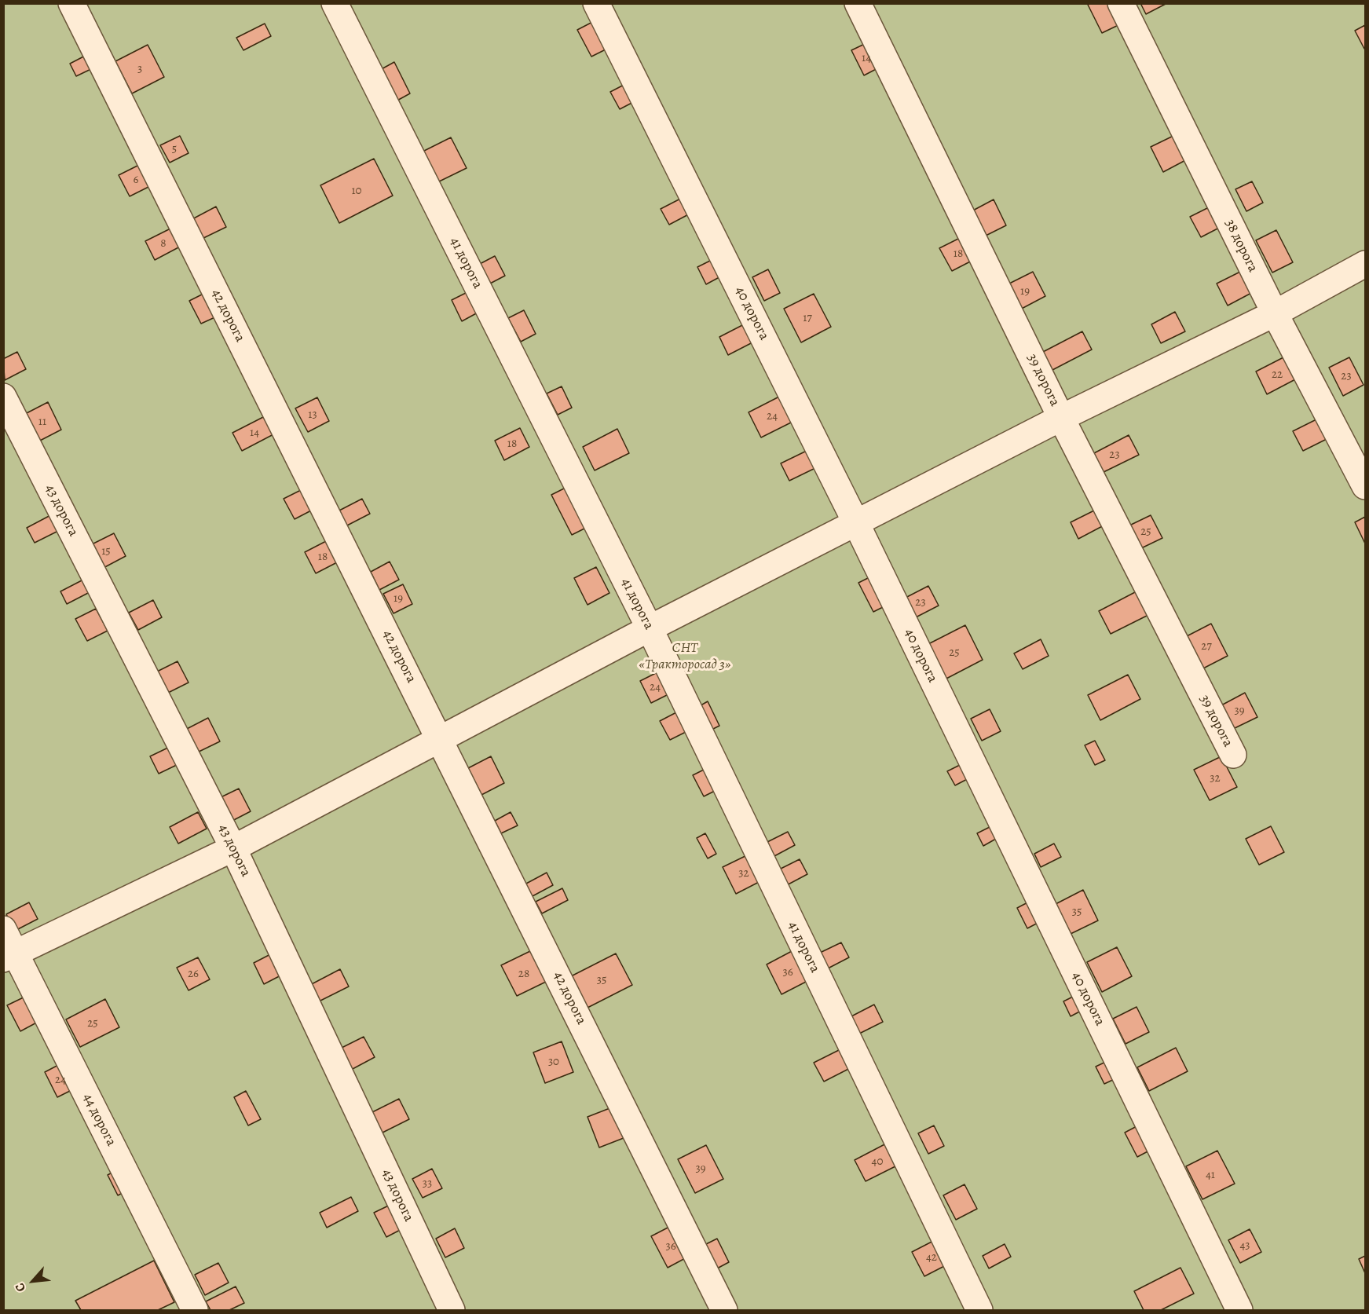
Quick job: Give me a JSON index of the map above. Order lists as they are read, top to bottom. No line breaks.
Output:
{"streets":{"street":["38 дорога","41 дорога","40 дорога","42 дорога","39 дорога","43 дорога","44 дорога"]},"parks":["СНТ «Тракторосад 3»"],"house_numbers":["14","3","5","6","10","8","18","19","17","22","23","13","24","11","14","18","23","25","15","18","19","23","27","25","24","39","32","32","35","36","26","28","35","25","30","24","40","39","41","33","43","36","42"],"north":"bottom left"}
